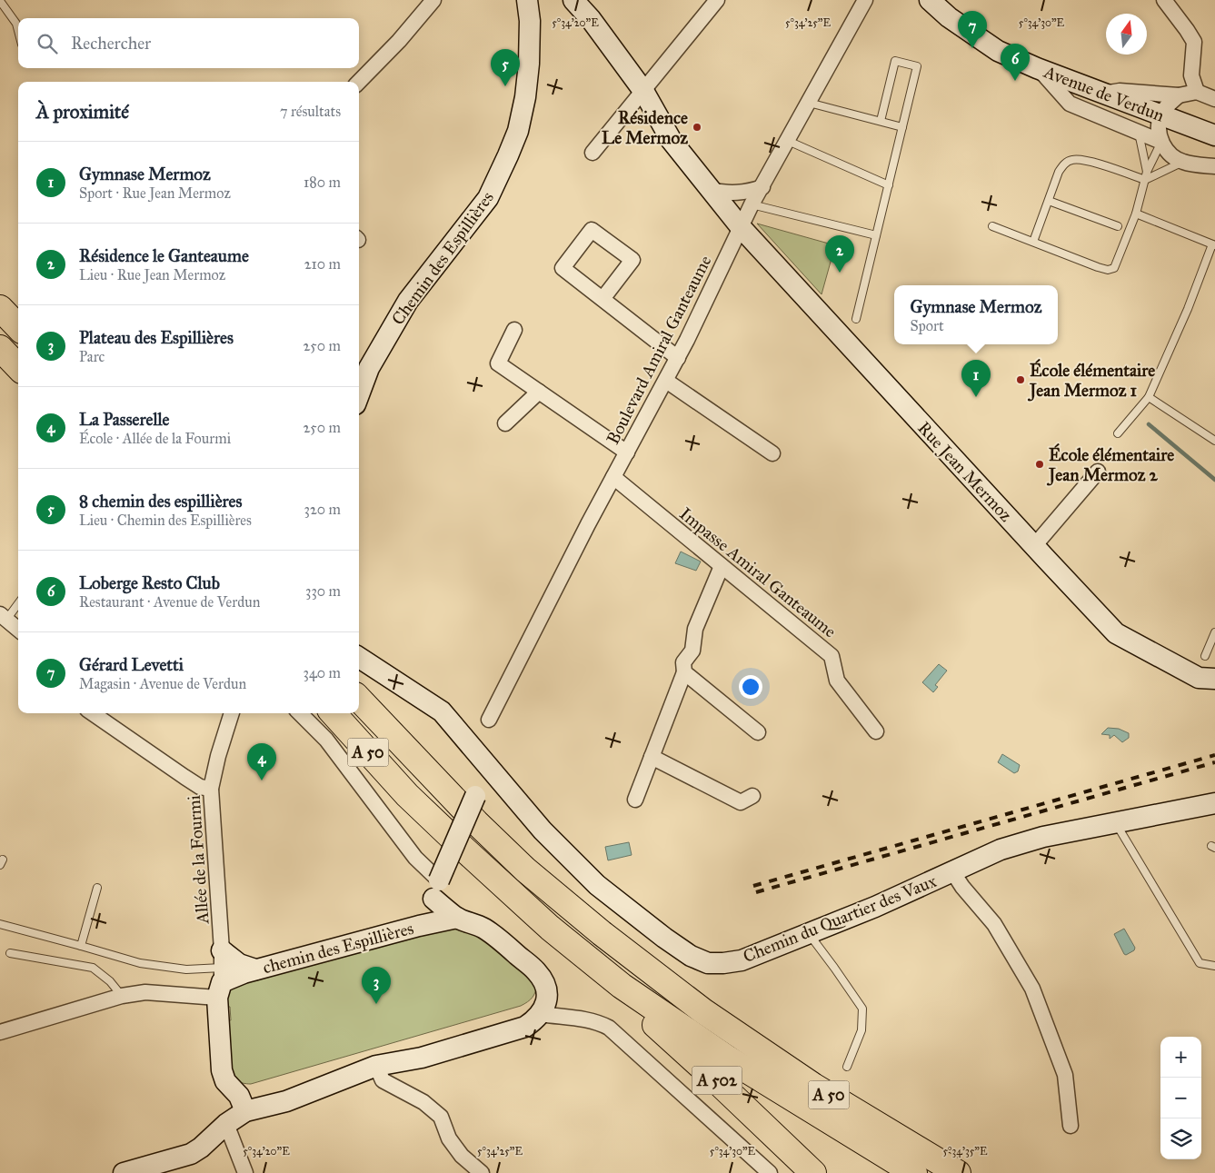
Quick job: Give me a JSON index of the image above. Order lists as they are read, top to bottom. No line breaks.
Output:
{"streets":{"highway":["A 50","A 502"],"street":["Avenue de Verdun","Chemin des Espillières","Boulevard Amiral Ganteaume","Rue Jean Mermoz","Impasse Amiral Ganteaume","Allée de la Fourmi","Chemin du Quartier des Vaux","chemin des Espillières"]},"crossings":[["Boulevard Amiral Ganteaume","Rue Jean Mermoz"],["Boulevard Amiral Ganteaume","Impasse Amiral Ganteaume"],["A 50","A 502"],["Allée de la Fourmi","chemin des Espillières"]],"places":["Résidence Le Mermoz","École élémentaire Jean Mermoz 1","École élémentaire Jean Mermoz 2"],"north":"top","page":{"pins":["7","6","5","2","1","4","3"],"search":"Rechercher","heading":["À proximité","7 résultats"],"list":[{"mark":"1","name":"Gymnase Mermoz","note":"Sport · Rue Jean Mermoz","value":"180 m"},{"mark":"2","name":"Résidence le Ganteaume","note":"Lieu · Rue Jean Mermoz","value":"210 m"},{"mark":"3","name":"Plateau des Espillières","note":"Parc","value":"250 m"},{"mark":"4","name":"La Passerelle","note":"École · Allée de la Fourmi","value":"250 m"},{"mark":"5","name":"8 chemin des espillières","note":"Lieu · Chemin des Espillières","value":"320 m"},{"mark":"6","name":"Loberge Resto Club","note":"Restaurant · Avenue de Verdun","value":"330 m"},{"mark":"7","name":"Gérard Levetti","note":"Magasin · Avenue de Verdun","value":"340 m"}],"popup":["Gymnase Mermoz","Sport"],"map_buttons":["+","−"]},"coordinates":["5°34'20\"E","5°34'25\"E","5°34'30\"E","5°34'35\"E"]}
